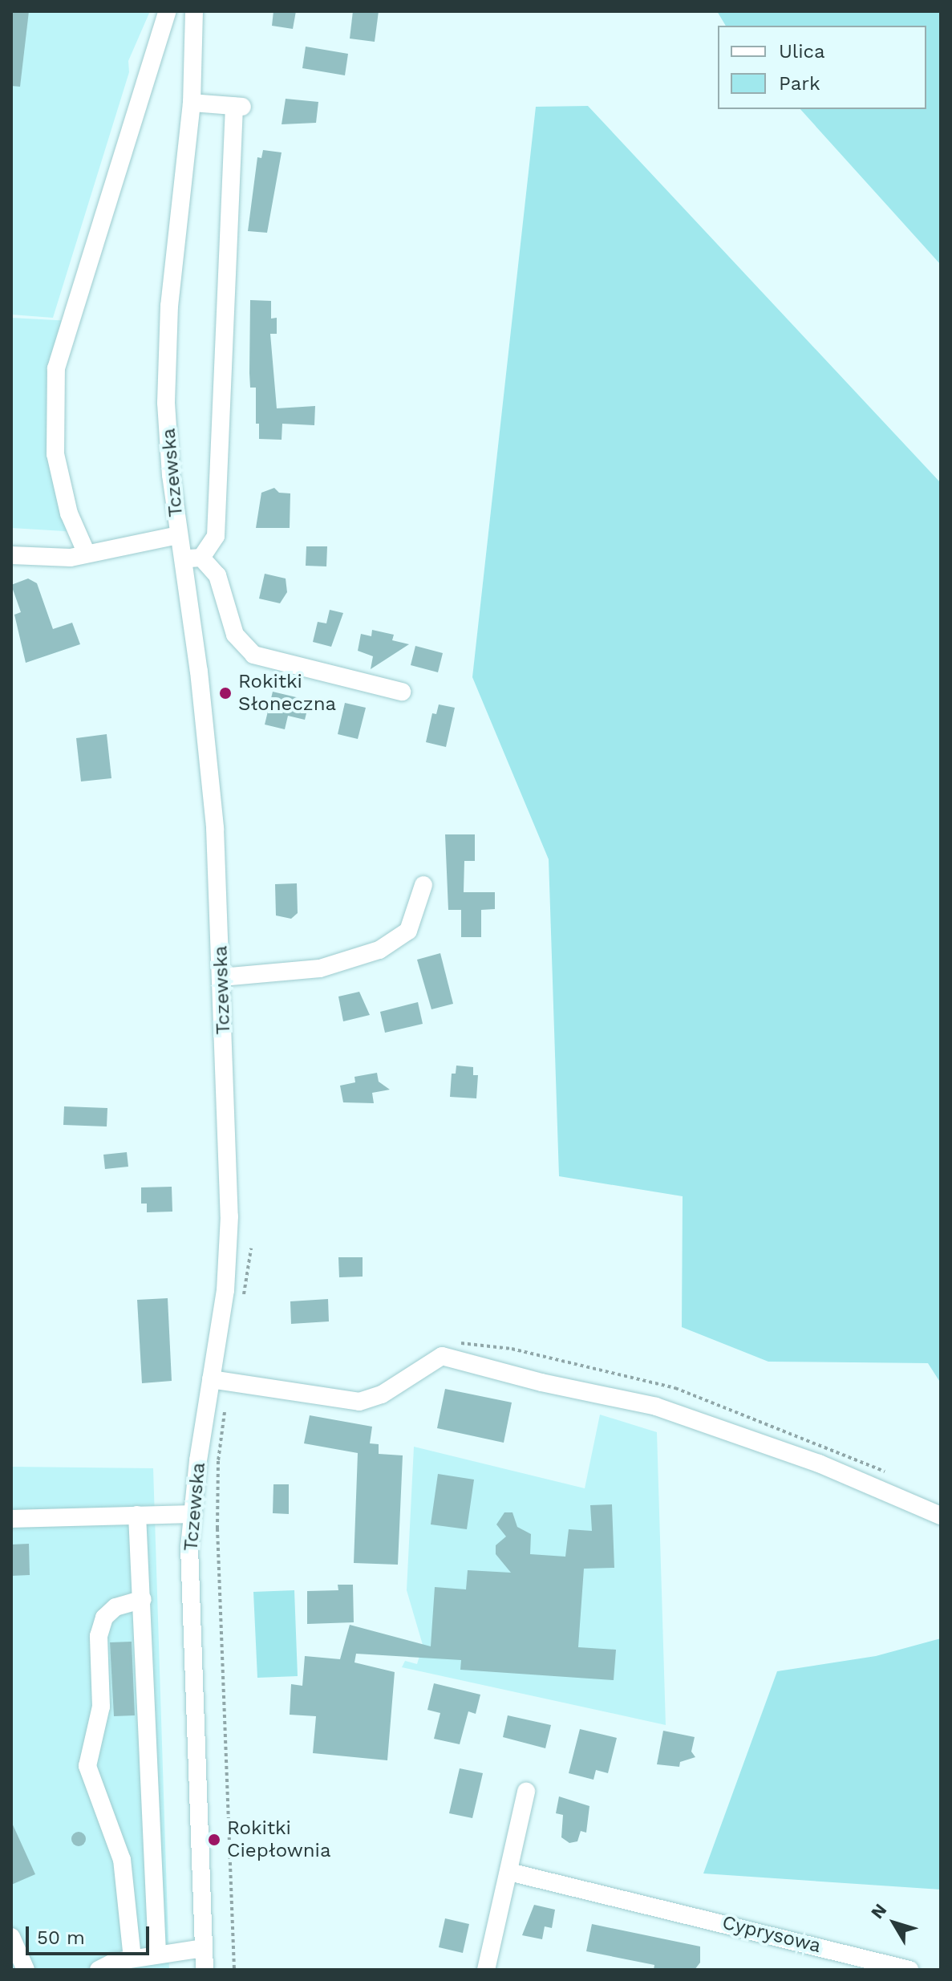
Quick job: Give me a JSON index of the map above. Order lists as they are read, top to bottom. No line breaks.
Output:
{"streets":{"street":["Tczewska","Cyprysowa"]},"places":["Rokitki Słoneczna","Rokitki Ciepłownia"],"legend":["Ulica","Park"],"scale_bar":"50 m","north":"top left"}
